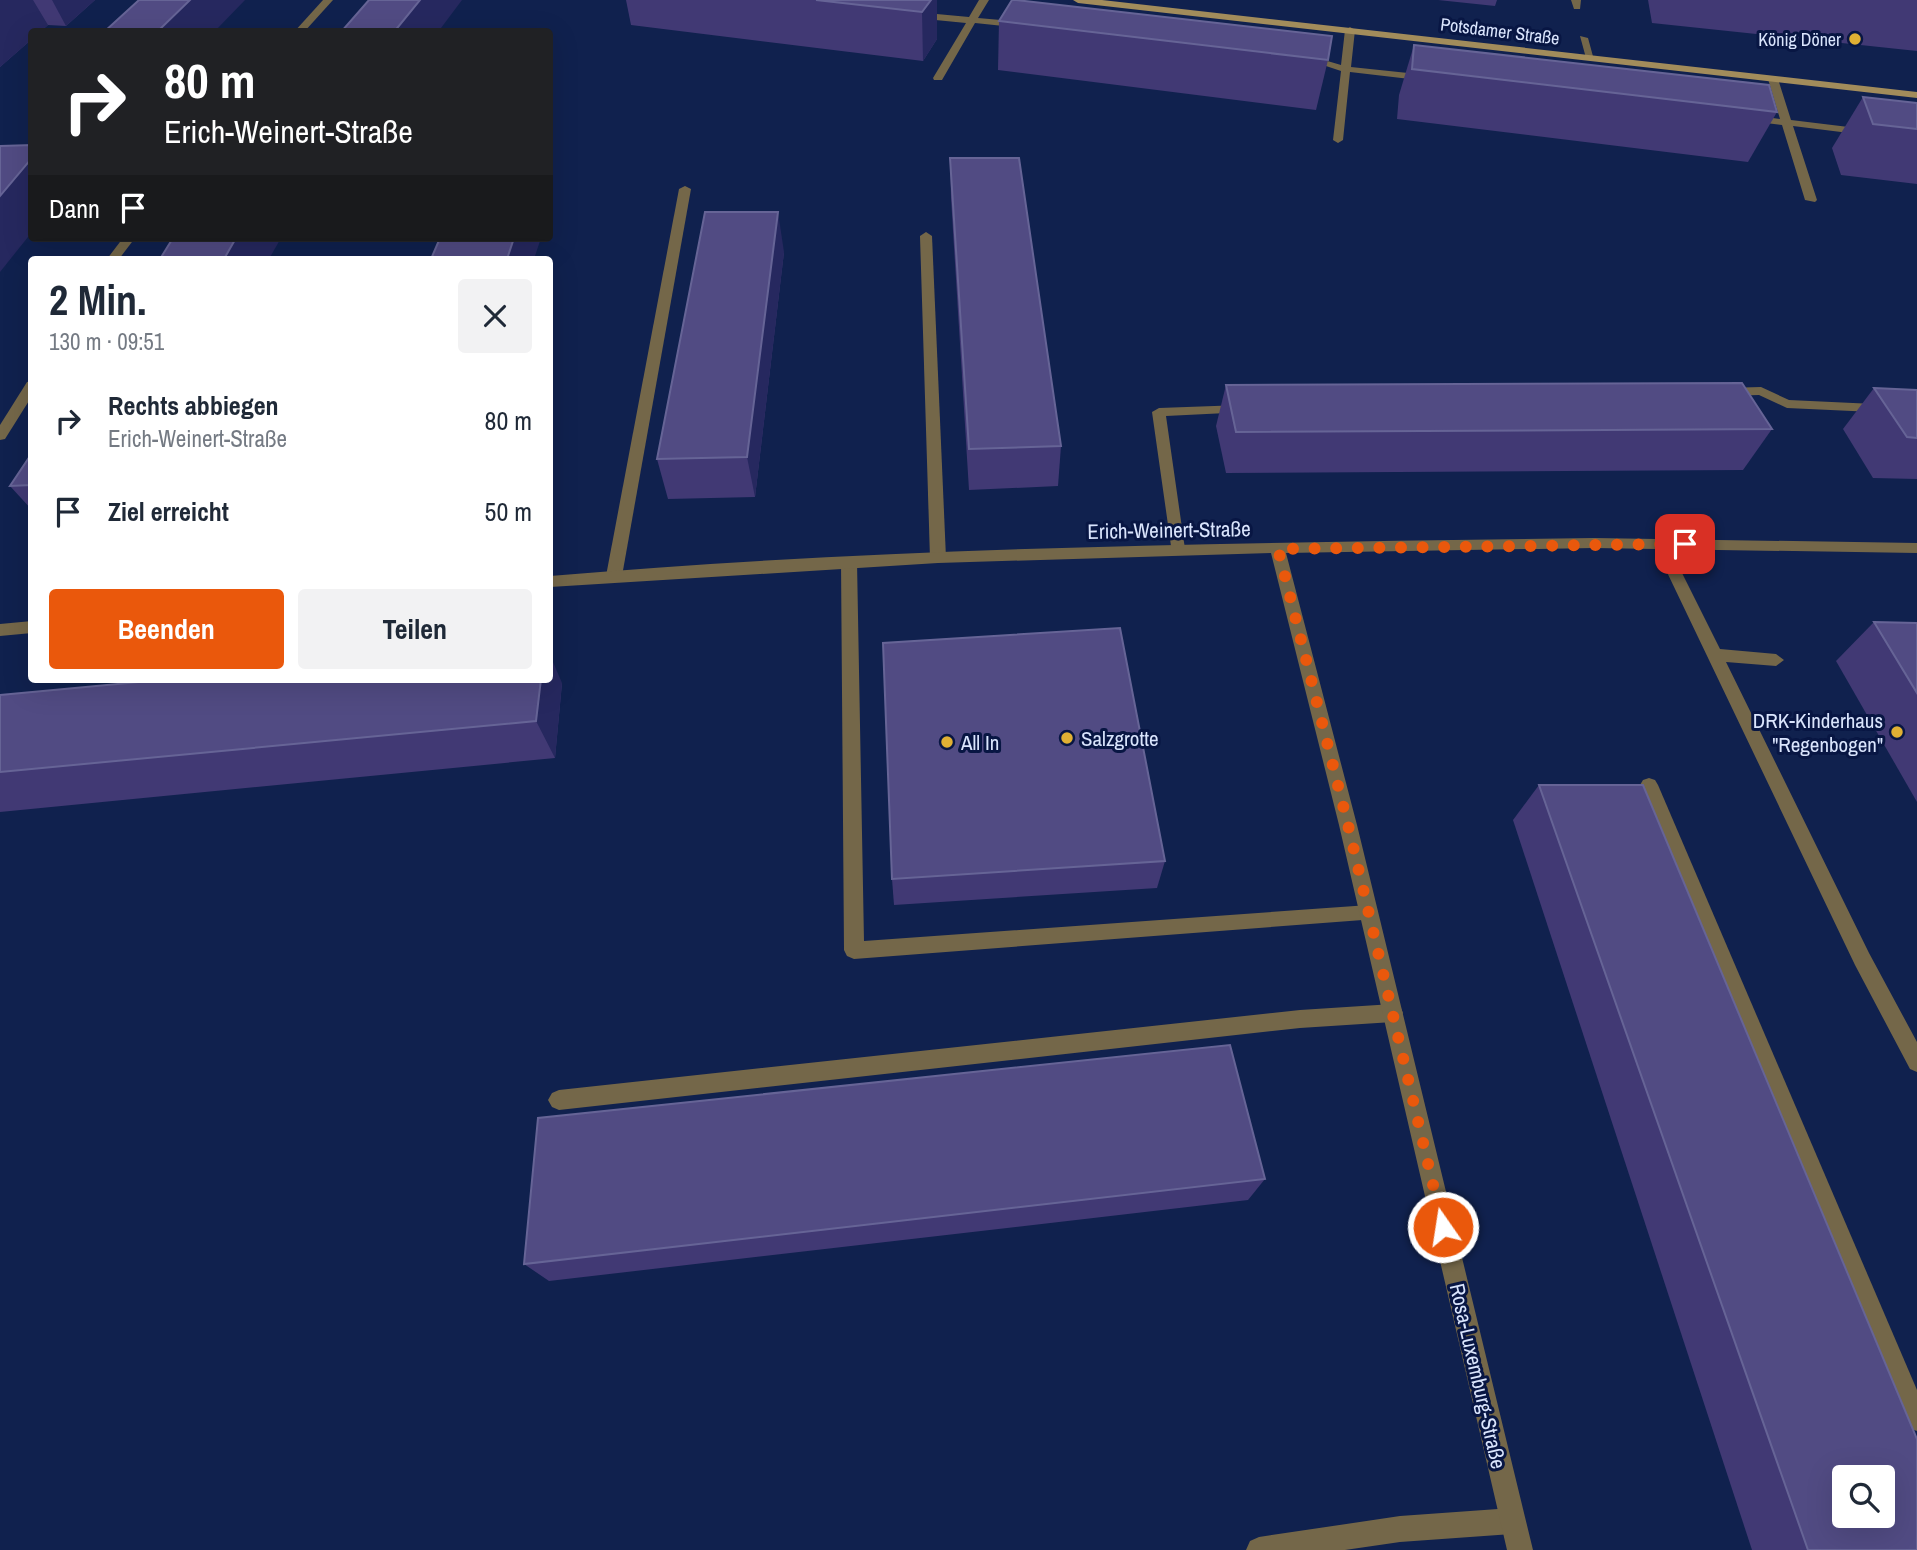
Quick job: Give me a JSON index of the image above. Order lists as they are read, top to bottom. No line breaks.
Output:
{"streets":{"main road":["Potsdamer Straße"],"street":["Erich-Weinert-Straße","Rosa-Luxemburg-Straße"]},"crossings":[["Erich-Weinert-Straße","Rosa-Luxemburg-Straße"]],"places":["König Döner","DRK-Kinderhaus \"Regenbogen\"","Salzgrotte","All In"],"page":{"turn":["80 m","Erich-Weinert-Straße"],"then":"Dann","heading":["2 Min.","130 m · 09:51"],"list":[{"name":"Rechts abbiegen","note":"Erich-Weinert-Straße","value":"80 m"},{"name":"Ziel erreicht","value":"50 m"}],"buttons":["Beenden","Teilen"]}}
